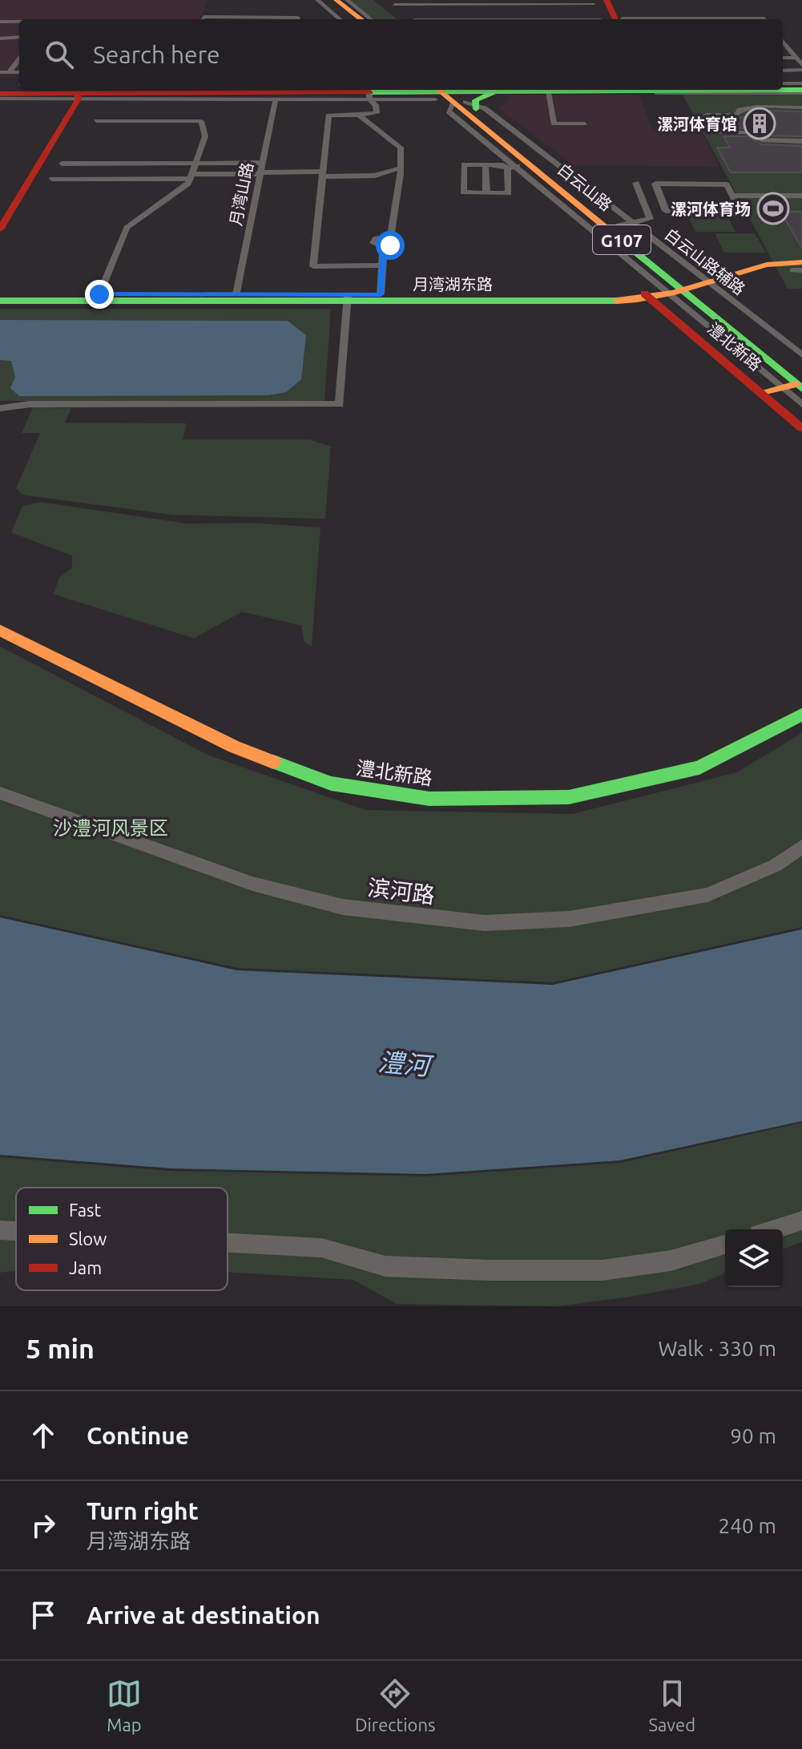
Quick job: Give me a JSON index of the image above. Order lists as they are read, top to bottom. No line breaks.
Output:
{"streets":{"main road":["白云山路","G107","月湾湖东路","澧北新路"],"street":["月湾山路","白云山路辅路","滨河路"]},"crossings":[["白云山路","白云山路辅路"],["白云山路","月湾湖东路"],["月湾山路","月湾湖东路"],["白云山路辅路","月湾湖东路"],["月湾湖东路","澧北新路"]],"water":["澧河"],"parks":["沙澧河风景区"],"places":{"building":["漯河体育馆"],"sports":["漯河体育场"]},"legend":["Fast","Slow","Jam"],"page":{"search":"Search here","heading":["5 min","Walk · 330 m"],"list":[["Continue","90 m"],["Turn right","月湾湖东路","240 m"],"Arrive at destination"],"nav":["Map","Directions","Saved"]}}
